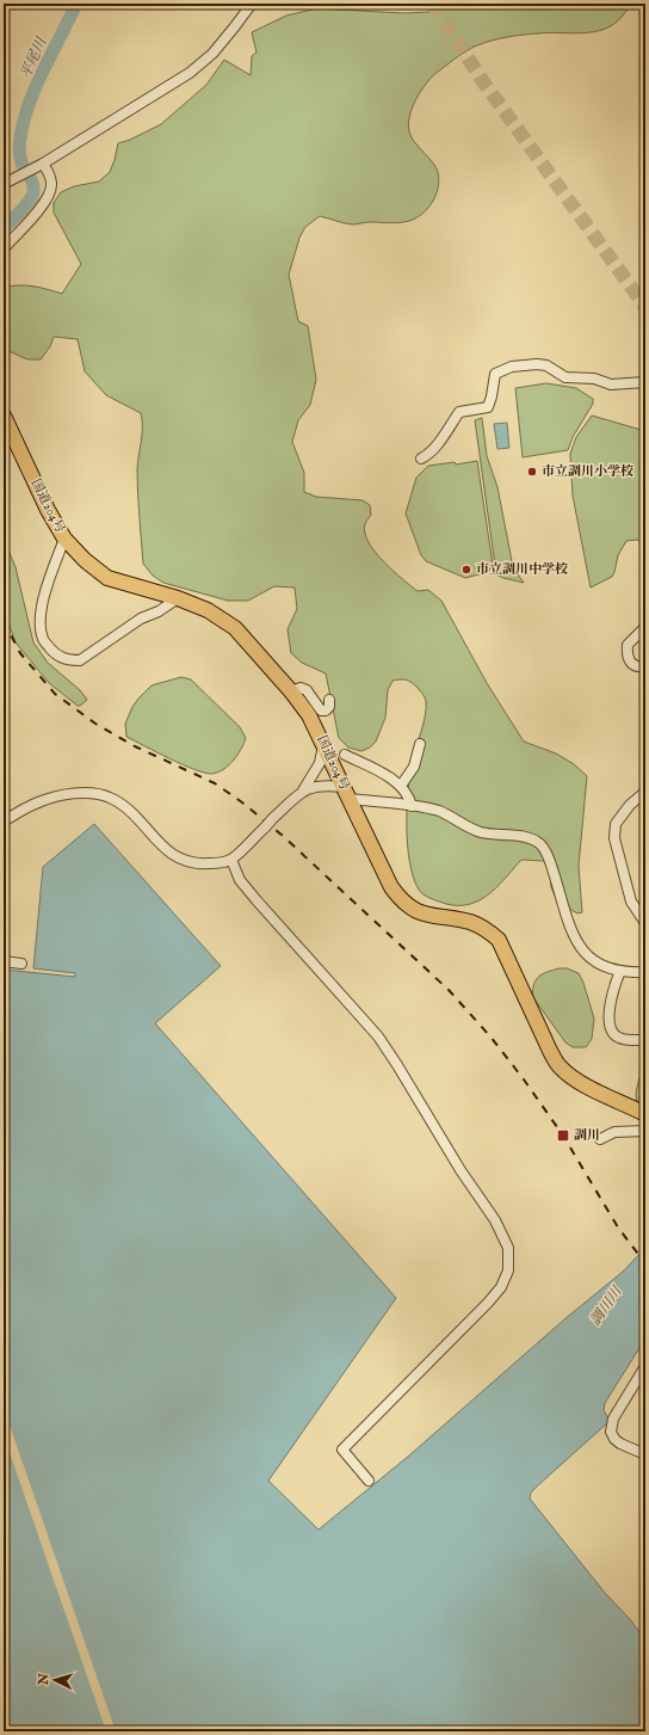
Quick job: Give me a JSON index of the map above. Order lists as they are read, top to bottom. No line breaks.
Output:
{"streets":{"highway":["国道204号"]},"water":["平尾川","調川川"],"places":{"other":["市立調川小学校","市立調川中学校"],"transit":["調川"]},"north":"left"}
